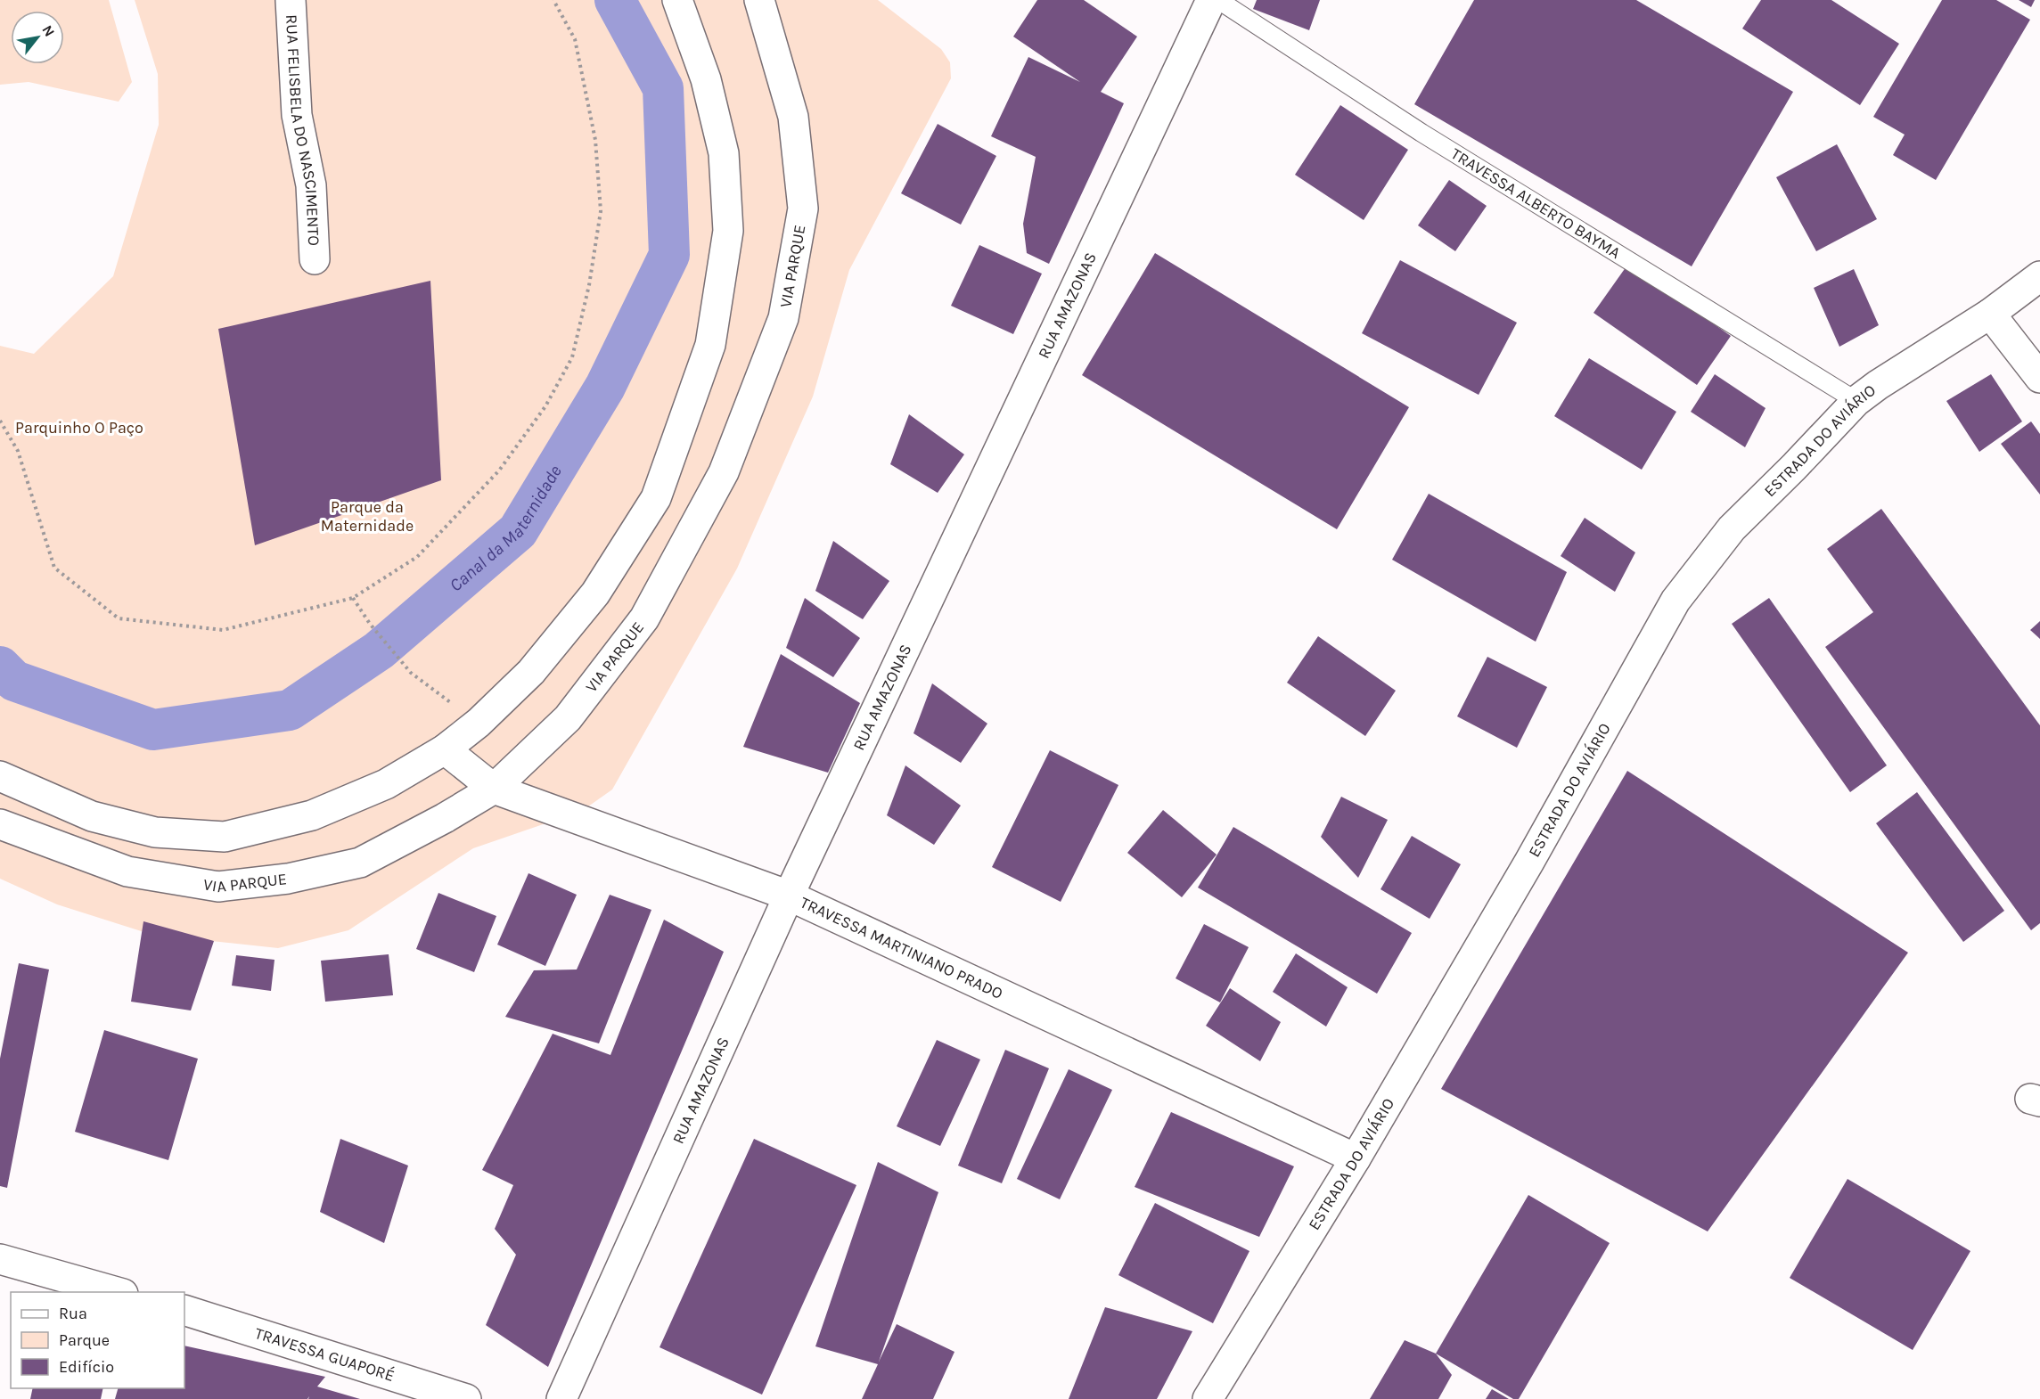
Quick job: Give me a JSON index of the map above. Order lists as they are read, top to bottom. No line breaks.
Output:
{"streets":{"street":["RUA FELISBELA DO NASCIMENTO","VIA PARQUE","RUA AMAZONAS","ESTRADA DO AVIÁRIO","TRAVESSA MARTINIANO PRADO","TRAVESSA GUAPORÉ"],"lane":["TRAVESSA ALBERTO BAYMA"]},"crossings":[["TRAVESSA ALBERTO BAYMA","ESTRADA DO AVIÁRIO"],["VIA PARQUE","TRAVESSA MARTINIANO PRADO"],["RUA AMAZONAS","TRAVESSA MARTINIANO PRADO"],["ESTRADA DO AVIÁRIO","TRAVESSA MARTINIANO PRADO"]],"water":["Canal da Maternidade"],"parks":["Parquinho O Paço","Parque da Maternidade"],"legend":["Rua","Parque","Edifício"],"north":"top right"}
